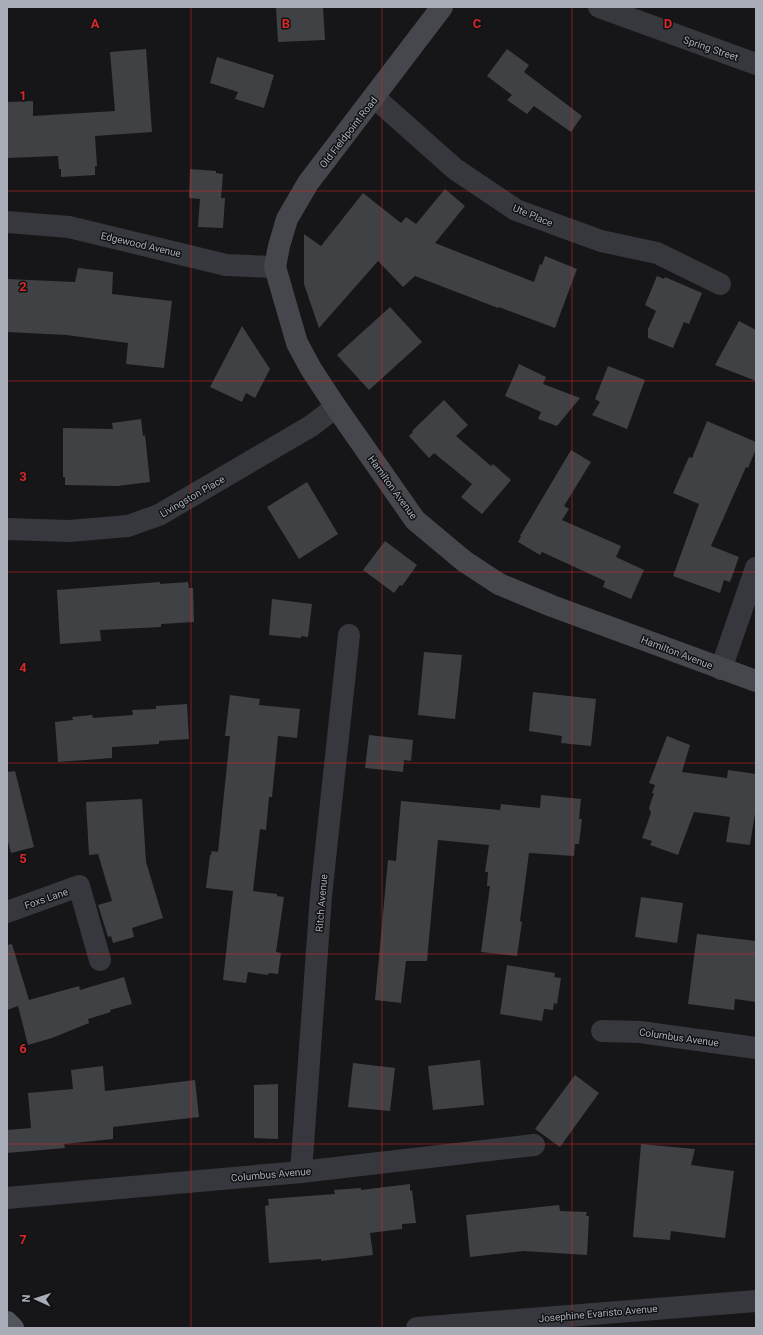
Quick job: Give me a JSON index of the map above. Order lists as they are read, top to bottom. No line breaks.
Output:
{"streets":{"main road":["Old Fieldpoint Road","Hamilton Avenue"],"street":["Spring Street","Ute Place","Edgewood Avenue","Livingston Place","Foxs Lane","Ritch Avenue","Columbus Avenue","Josephine Evaristo Avenue"]},"crossings":[["Old Fieldpoint Road","Ute Place"],["Old Fieldpoint Road","Edgewood Avenue"],["Old Fieldpoint Road","Hamilton Avenue"],["Edgewood Avenue","Hamilton Avenue"],["Hamilton Avenue","Livingston Place"],["Ritch Avenue","Columbus Avenue"]],"north":"left","grid":{"columns":["A","B","C","D"],"rows":["1","2","3","4","5","6","7"]}}
